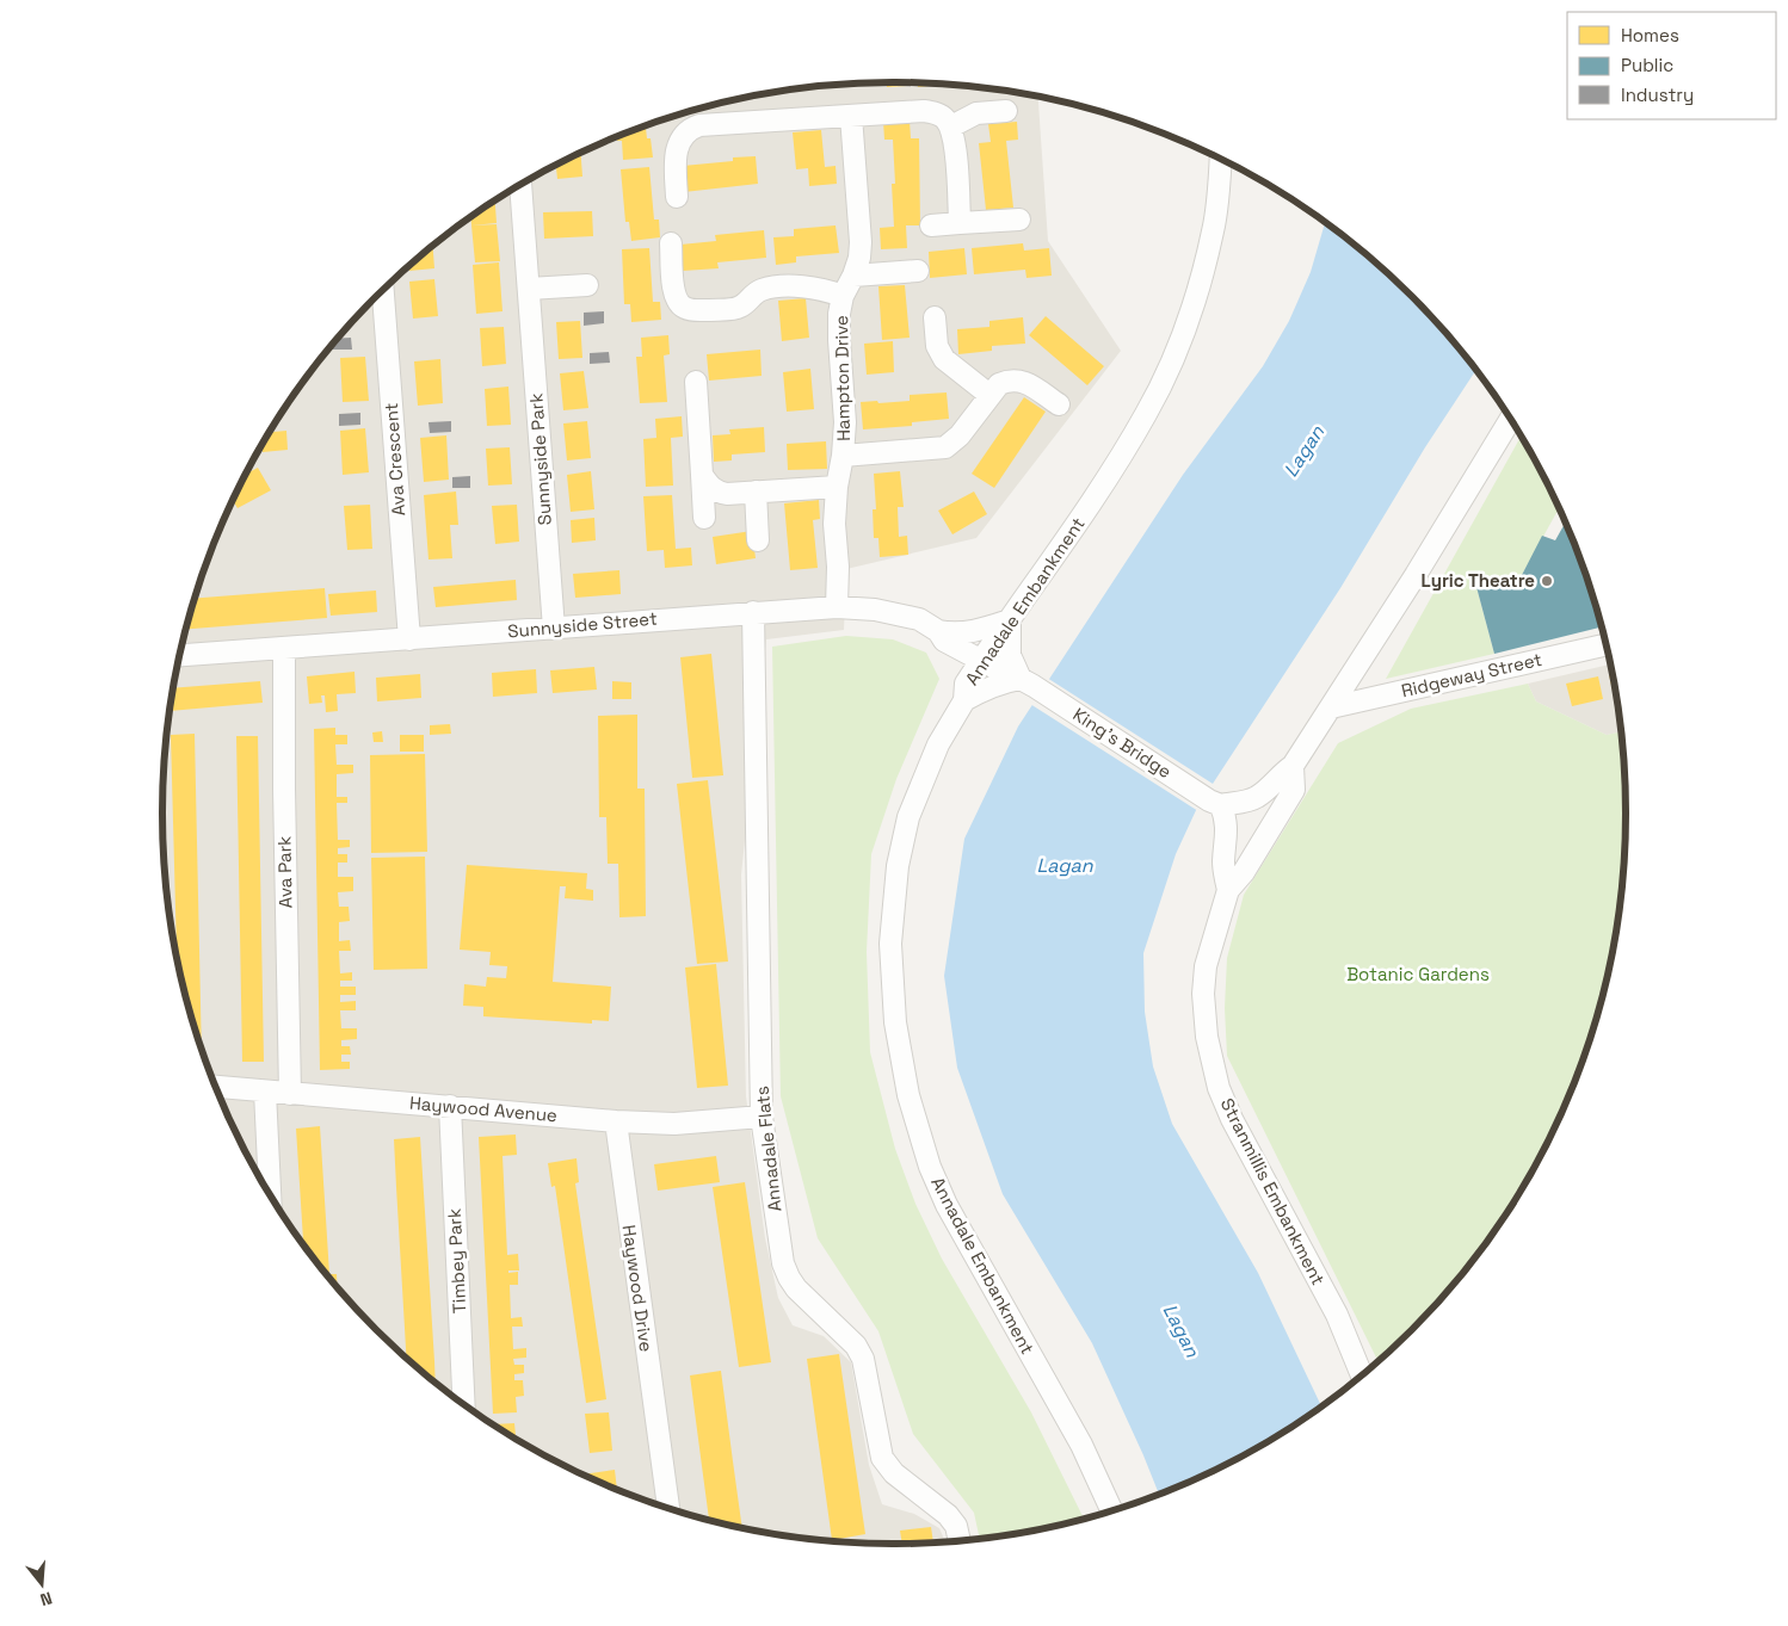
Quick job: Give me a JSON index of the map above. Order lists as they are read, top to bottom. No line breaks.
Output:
{"streets":{"street":["Hampton Drive","Ava Crescent","Sunnyside Park","Annadale Embankment","Sunnyside Street","Ridgeway Street","King's Bridge","Ava Park","Haywood Avenue","Annadale Flats","Stranmillis Embankment","Timbey Park","Haywood Drive"]},"crossings":[["Hampton Drive","Sunnyside Street"],["Ava Crescent","Sunnyside Street"],["Sunnyside Park","Sunnyside Street"],["Annadale Embankment","Sunnyside Street"],["Annadale Embankment","King's Bridge"],["Sunnyside Street","King's Bridge"],["Sunnyside Street","Ava Park"],["Sunnyside Street","Annadale Flats"],["Ridgeway Street","Stranmillis Embankment"],["King's Bridge","Stranmillis Embankment"],["Ava Park","Haywood Avenue"],["Haywood Avenue","Annadale Flats"],["Haywood Avenue","Timbey Park"],["Haywood Avenue","Haywood Drive"]],"water":["Lagan"],"parks":["Botanic Gardens"],"places":["Lyric Theatre"],"legend":["Homes","Public","Industry"],"north":"bottom"}
